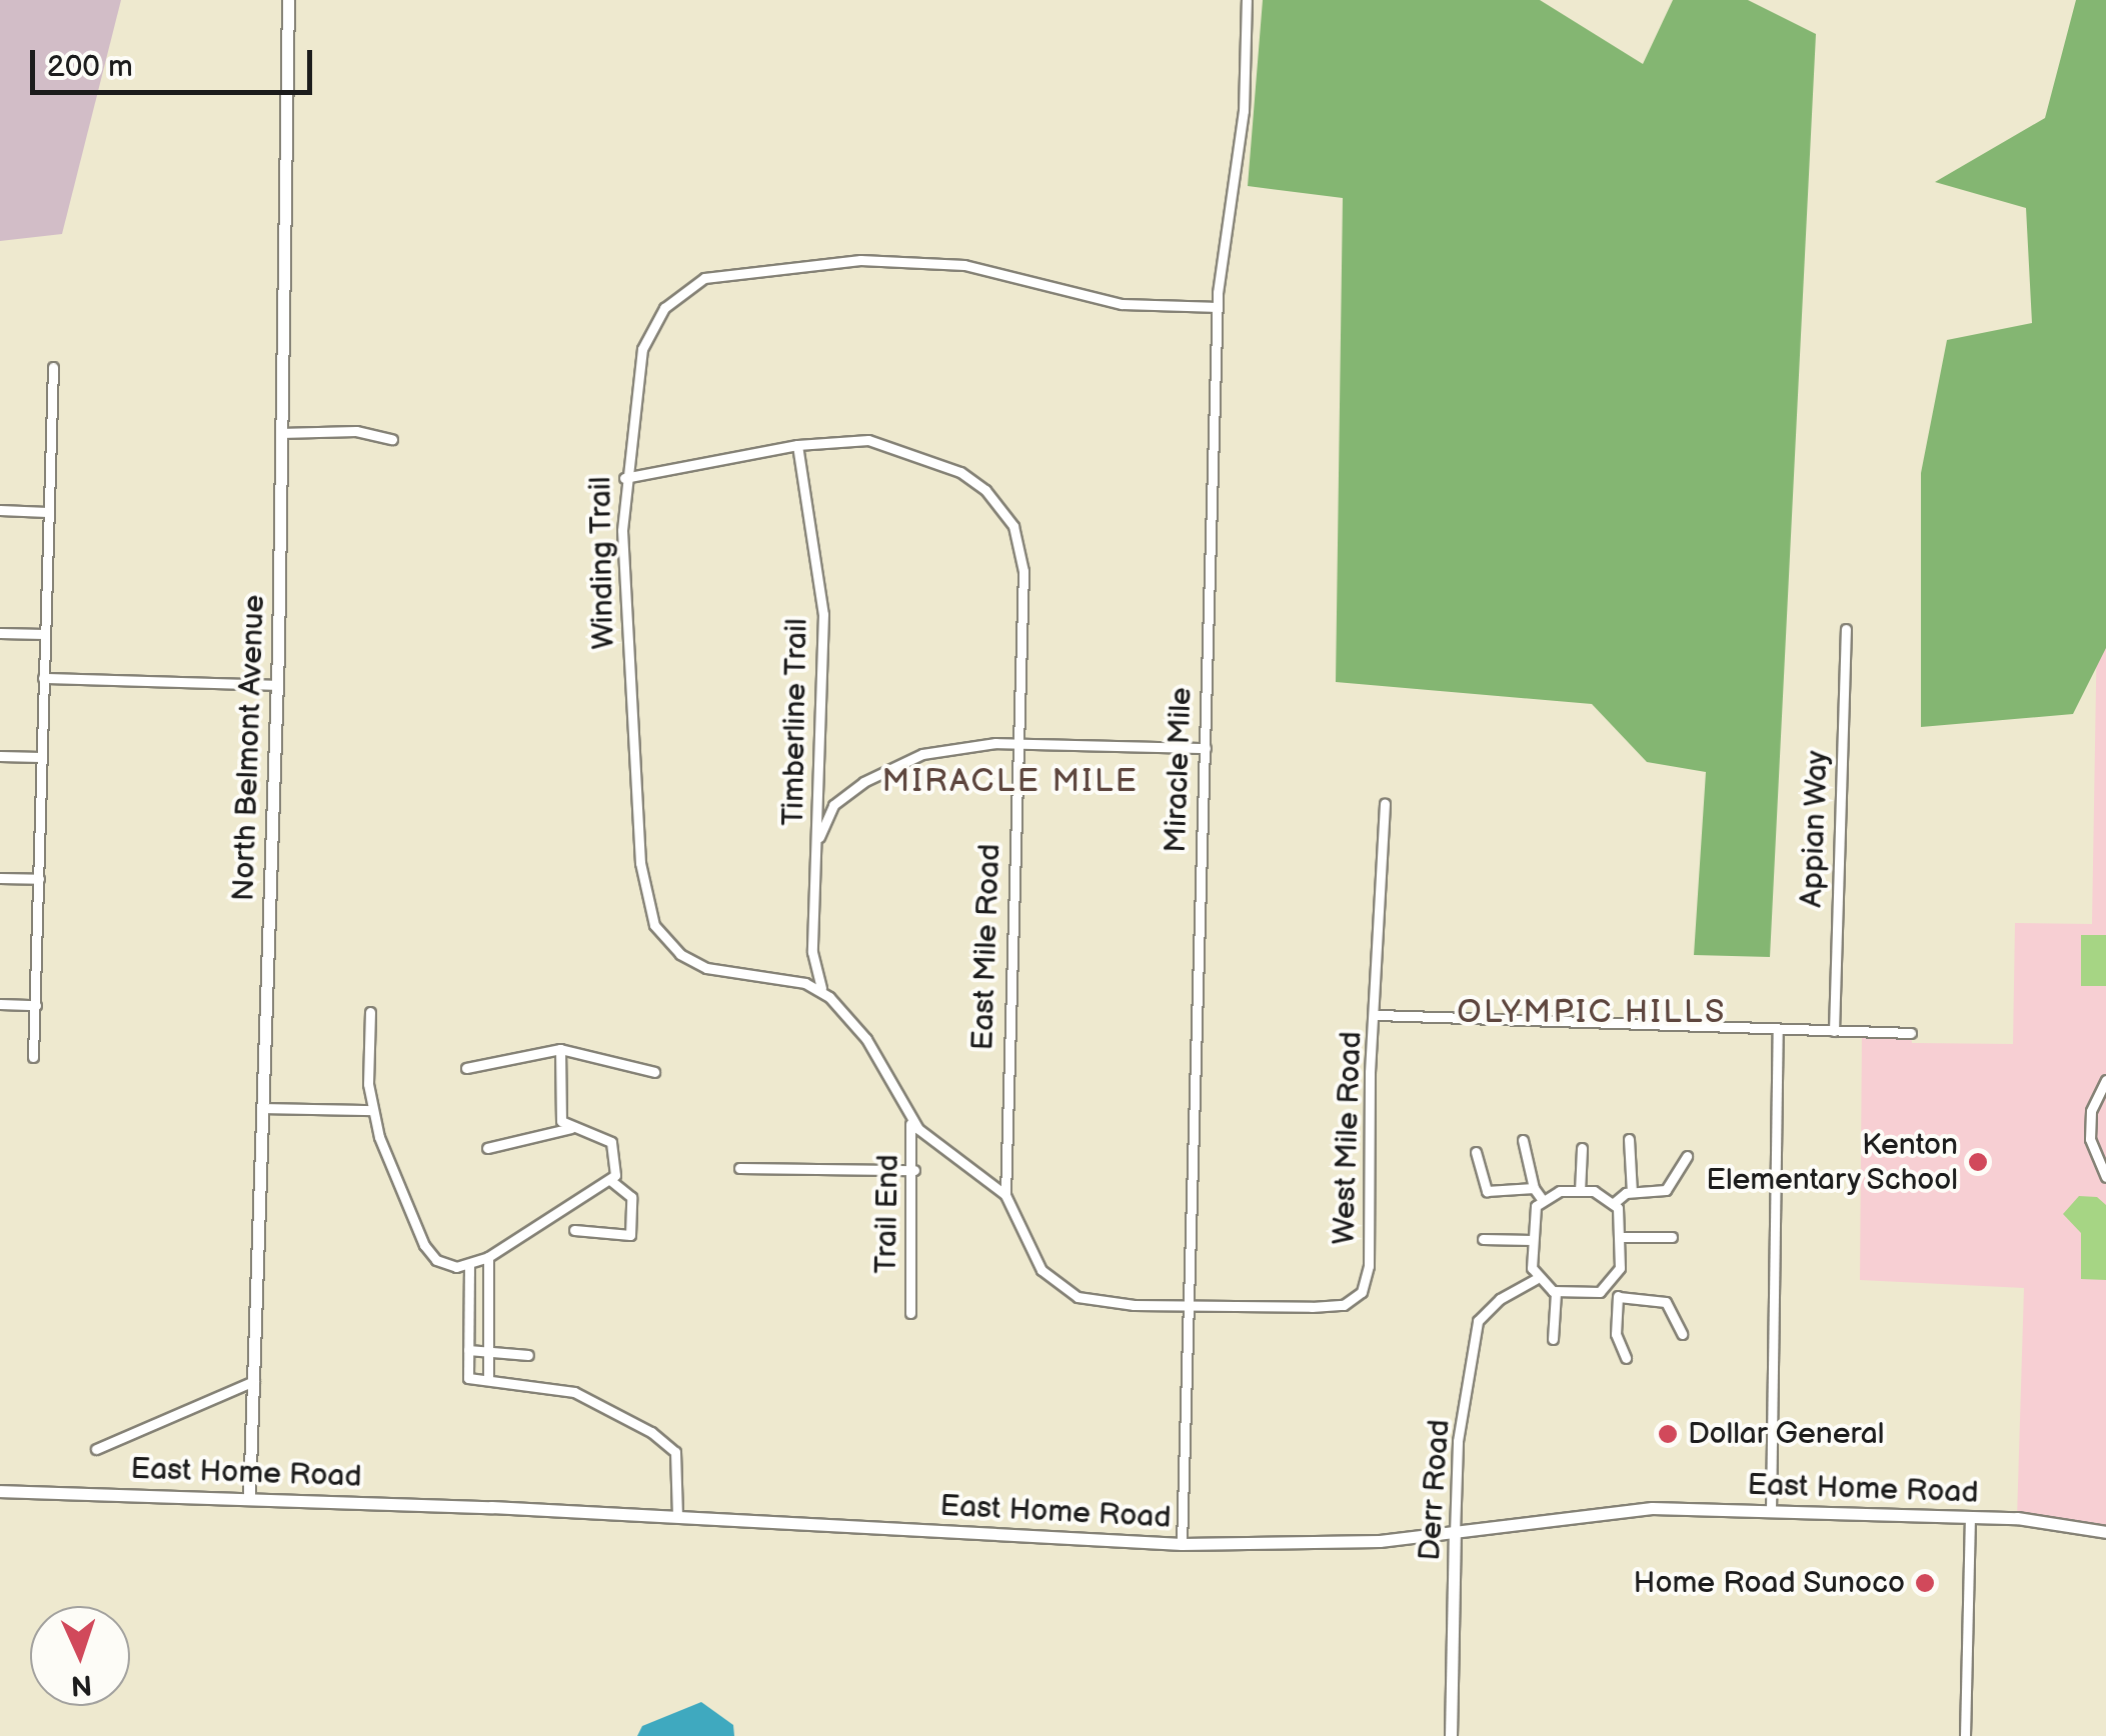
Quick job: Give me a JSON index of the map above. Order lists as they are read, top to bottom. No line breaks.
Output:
{"streets":{"street":["Winding Trail","Timberline Trail","North Belmont Avenue","Miracle Mile","Appian Way","East Mile Road","West Mile Road","Trail End","East Home Road","Derr Road"]},"crossings":[["Winding Trail","Timberline Trail"],["Winding Trail","Miracle Mile"],["Winding Trail","East Mile Road"],["Winding Trail","Trail End"],["Timberline Trail","East Mile Road"],["North Belmont Avenue","East Home Road"],["Miracle Mile","East Mile Road"],["Miracle Mile","West Mile Road"],["Miracle Mile","East Home Road"],["East Mile Road","West Mile Road"],["East Home Road","Derr Road"]],"districts":["MIRACLE MILE","OLYMPIC HILLS"],"places":["Kenton Elementary School","Dollar General","Home Road Sunoco"],"scale_bar":"200 m","north":"bottom"}
